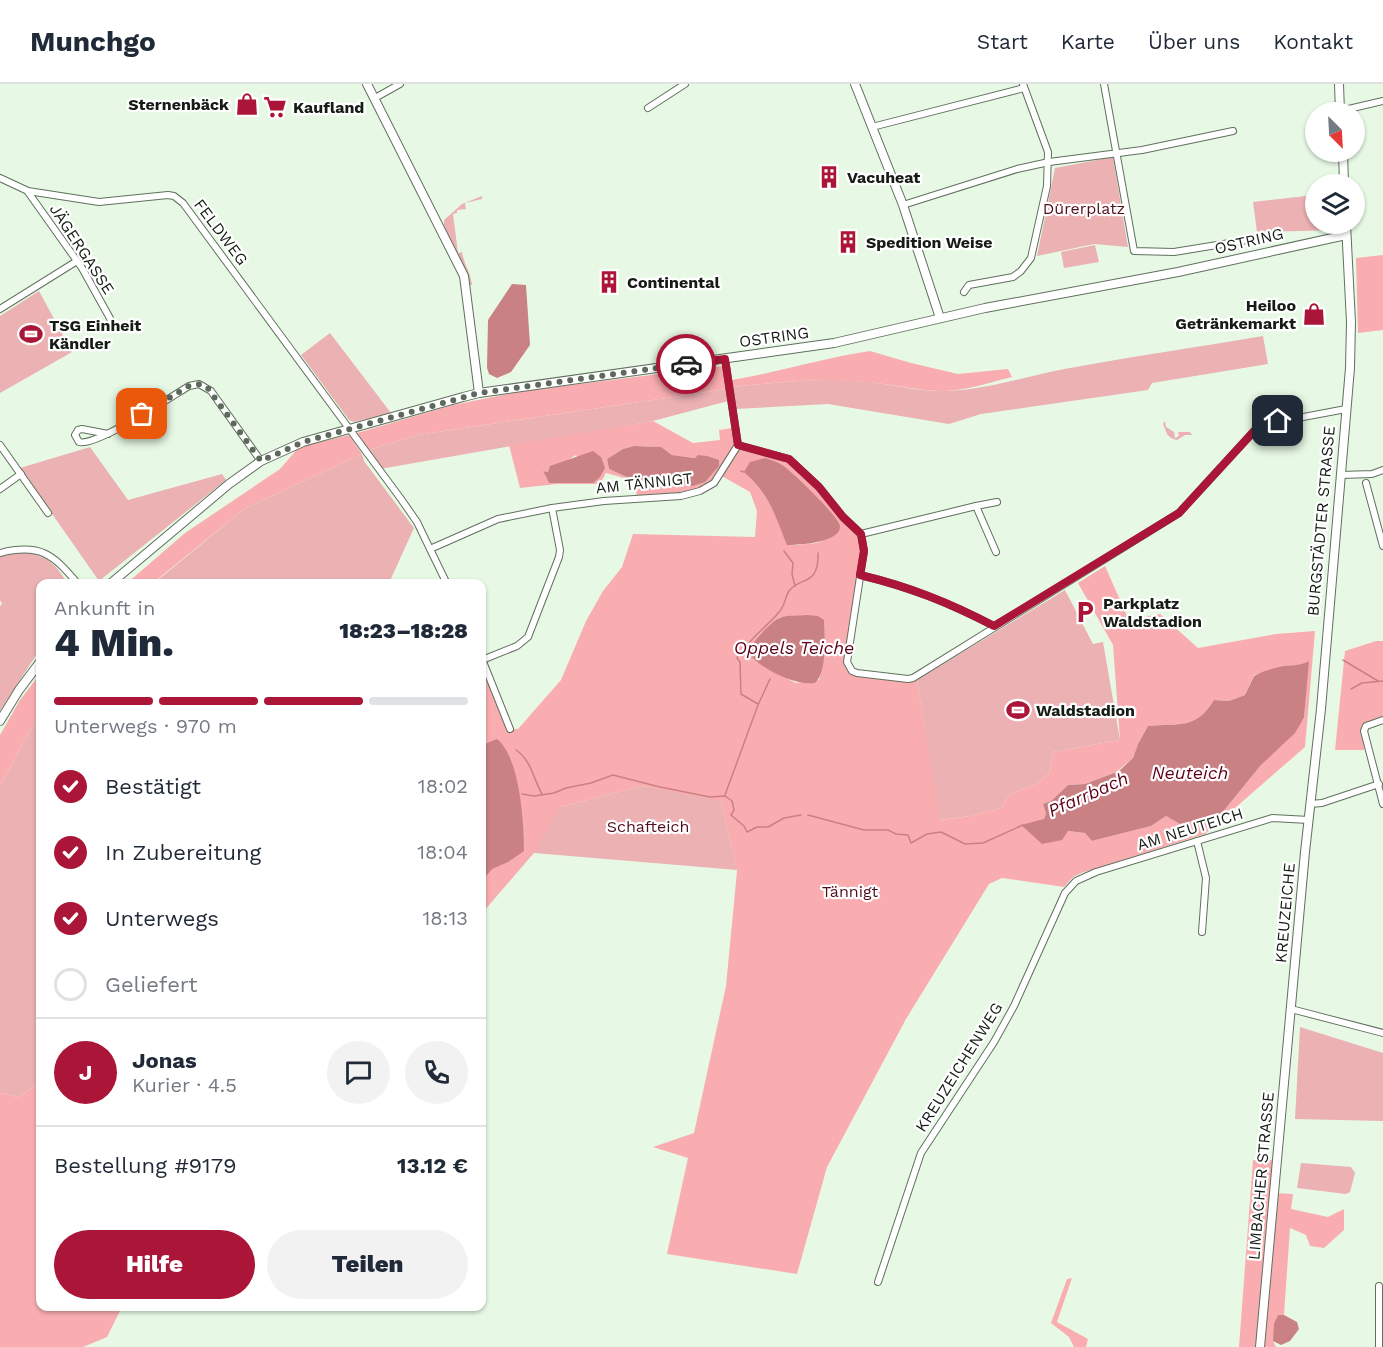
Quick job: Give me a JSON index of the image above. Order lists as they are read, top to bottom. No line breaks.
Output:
{"streets":{"main road":["OSTRING","BURGSTÄDTER STRASSE","KREUZEICHE","LIMBACHER STRASSE"],"street":["FELDWEG","JÄGERGASSE","AM TÄNNIGT","AM NEUTEICH","KREUZEICHENWEG"]},"crossings":[["FELDWEG","OSTRING"],["FELDWEG","JÄGERGASSE"],["OSTRING","BURGSTÄDTER STRASSE"],["BURGSTÄDTER STRASSE","AM NEUTEICH"],["BURGSTÄDTER STRASSE","KREUZEICHE"],["AM NEUTEICH","KREUZEICHE"],["AM NEUTEICH","KREUZEICHENWEG"],["KREUZEICHE","LIMBACHER STRASSE"]],"water":["Oppels Teiche","Neuteich","Pfarrbach"],"parks":["Dürerplatz","Schafteich","Tännigt"],"places":{"shop":["Sternenbäck","Heiloo Getränkemarkt"],"supermarket":["Kaufland"],"building":["Vacuheat","Spedition Weise","Continental"],"sports":["TSG Einheit Kändler","Waldstadion"],"parking":["Parkplatz Waldstadion"]},"north":"bottom right","page":{"header":"Munchgo","nav":["Start","Karte","Über uns","Kontakt"],"heading":["4 Min.","Ankunft in","18:23–18:28"],"panel":["Jonas","Kurier · 4.5","Bestellung #9179","13.12 €"],"bar":"Unterwegs · 970 m","list":[["Bestätigt","18:02"],["In Zubereitung","18:04"],["Unterwegs","18:13"],"Geliefert"],"round":"J","buttons":["Hilfe","Teilen"]}}
